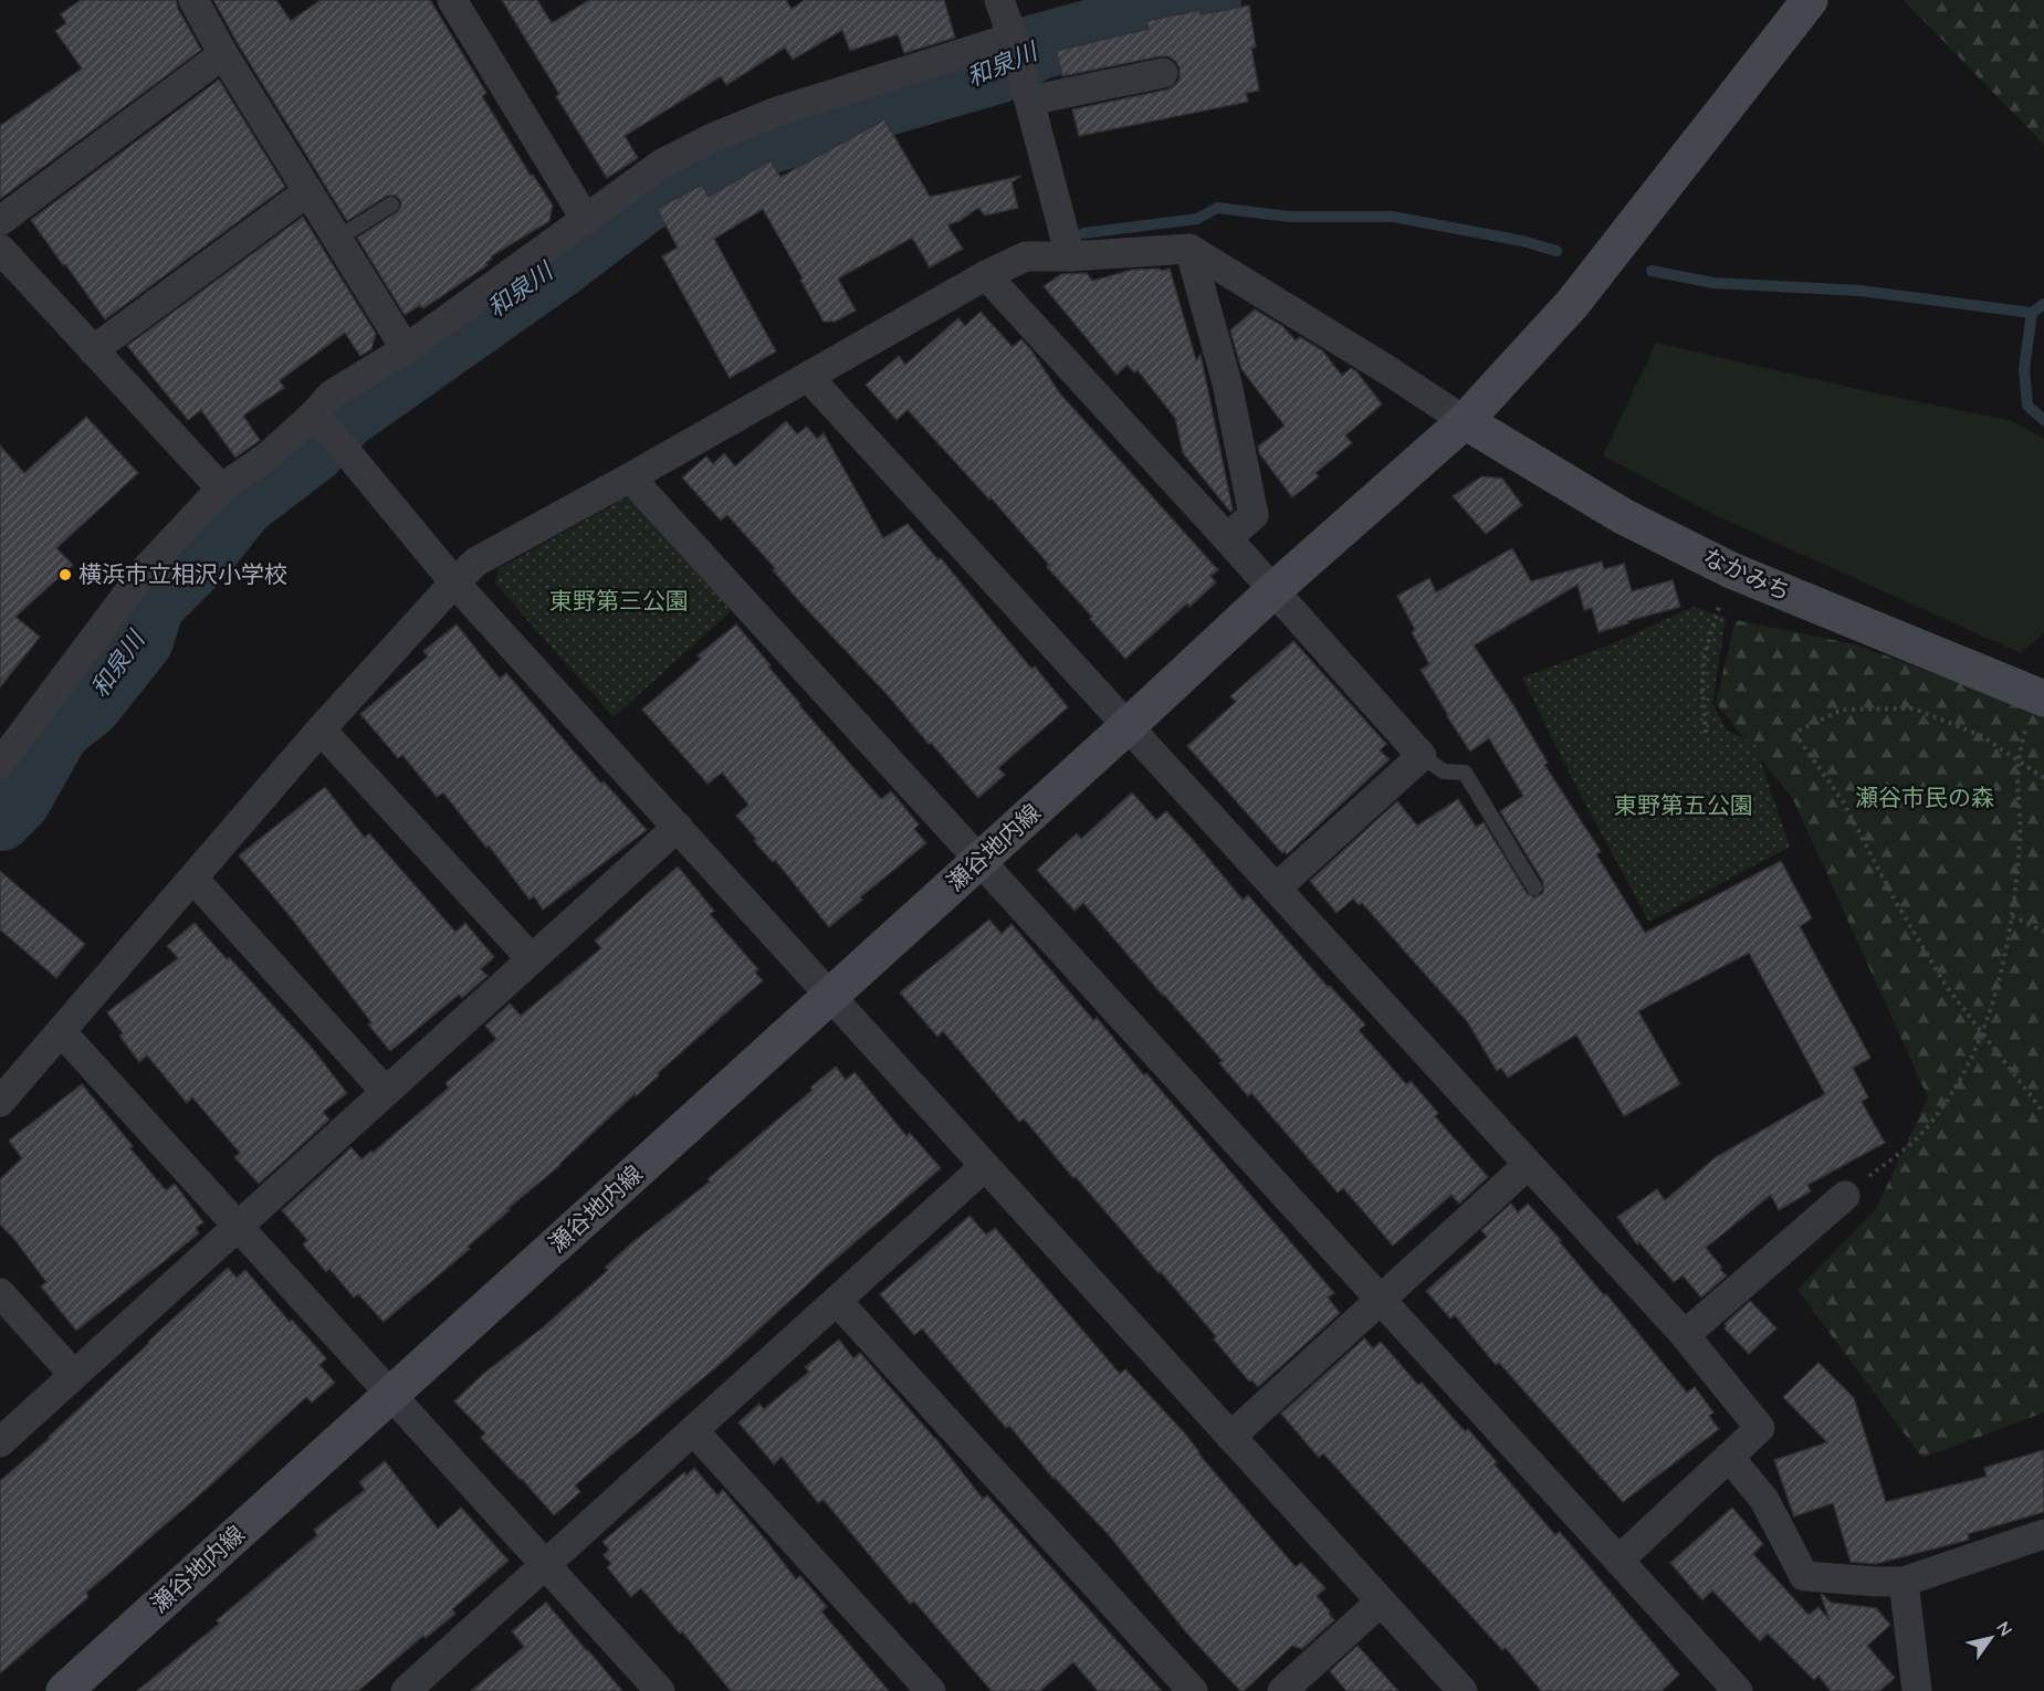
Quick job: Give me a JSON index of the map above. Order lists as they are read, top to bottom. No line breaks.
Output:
{"streets":{"street":["なかみち","瀬谷地内線"]},"crossings":[["なかみち","瀬谷地内線"]],"water":["和泉川"],"parks":["東野第三公園","瀬谷市民の森","東野第五公園"],"places":["横浜市立相沢小学校"],"north":"top right"}
